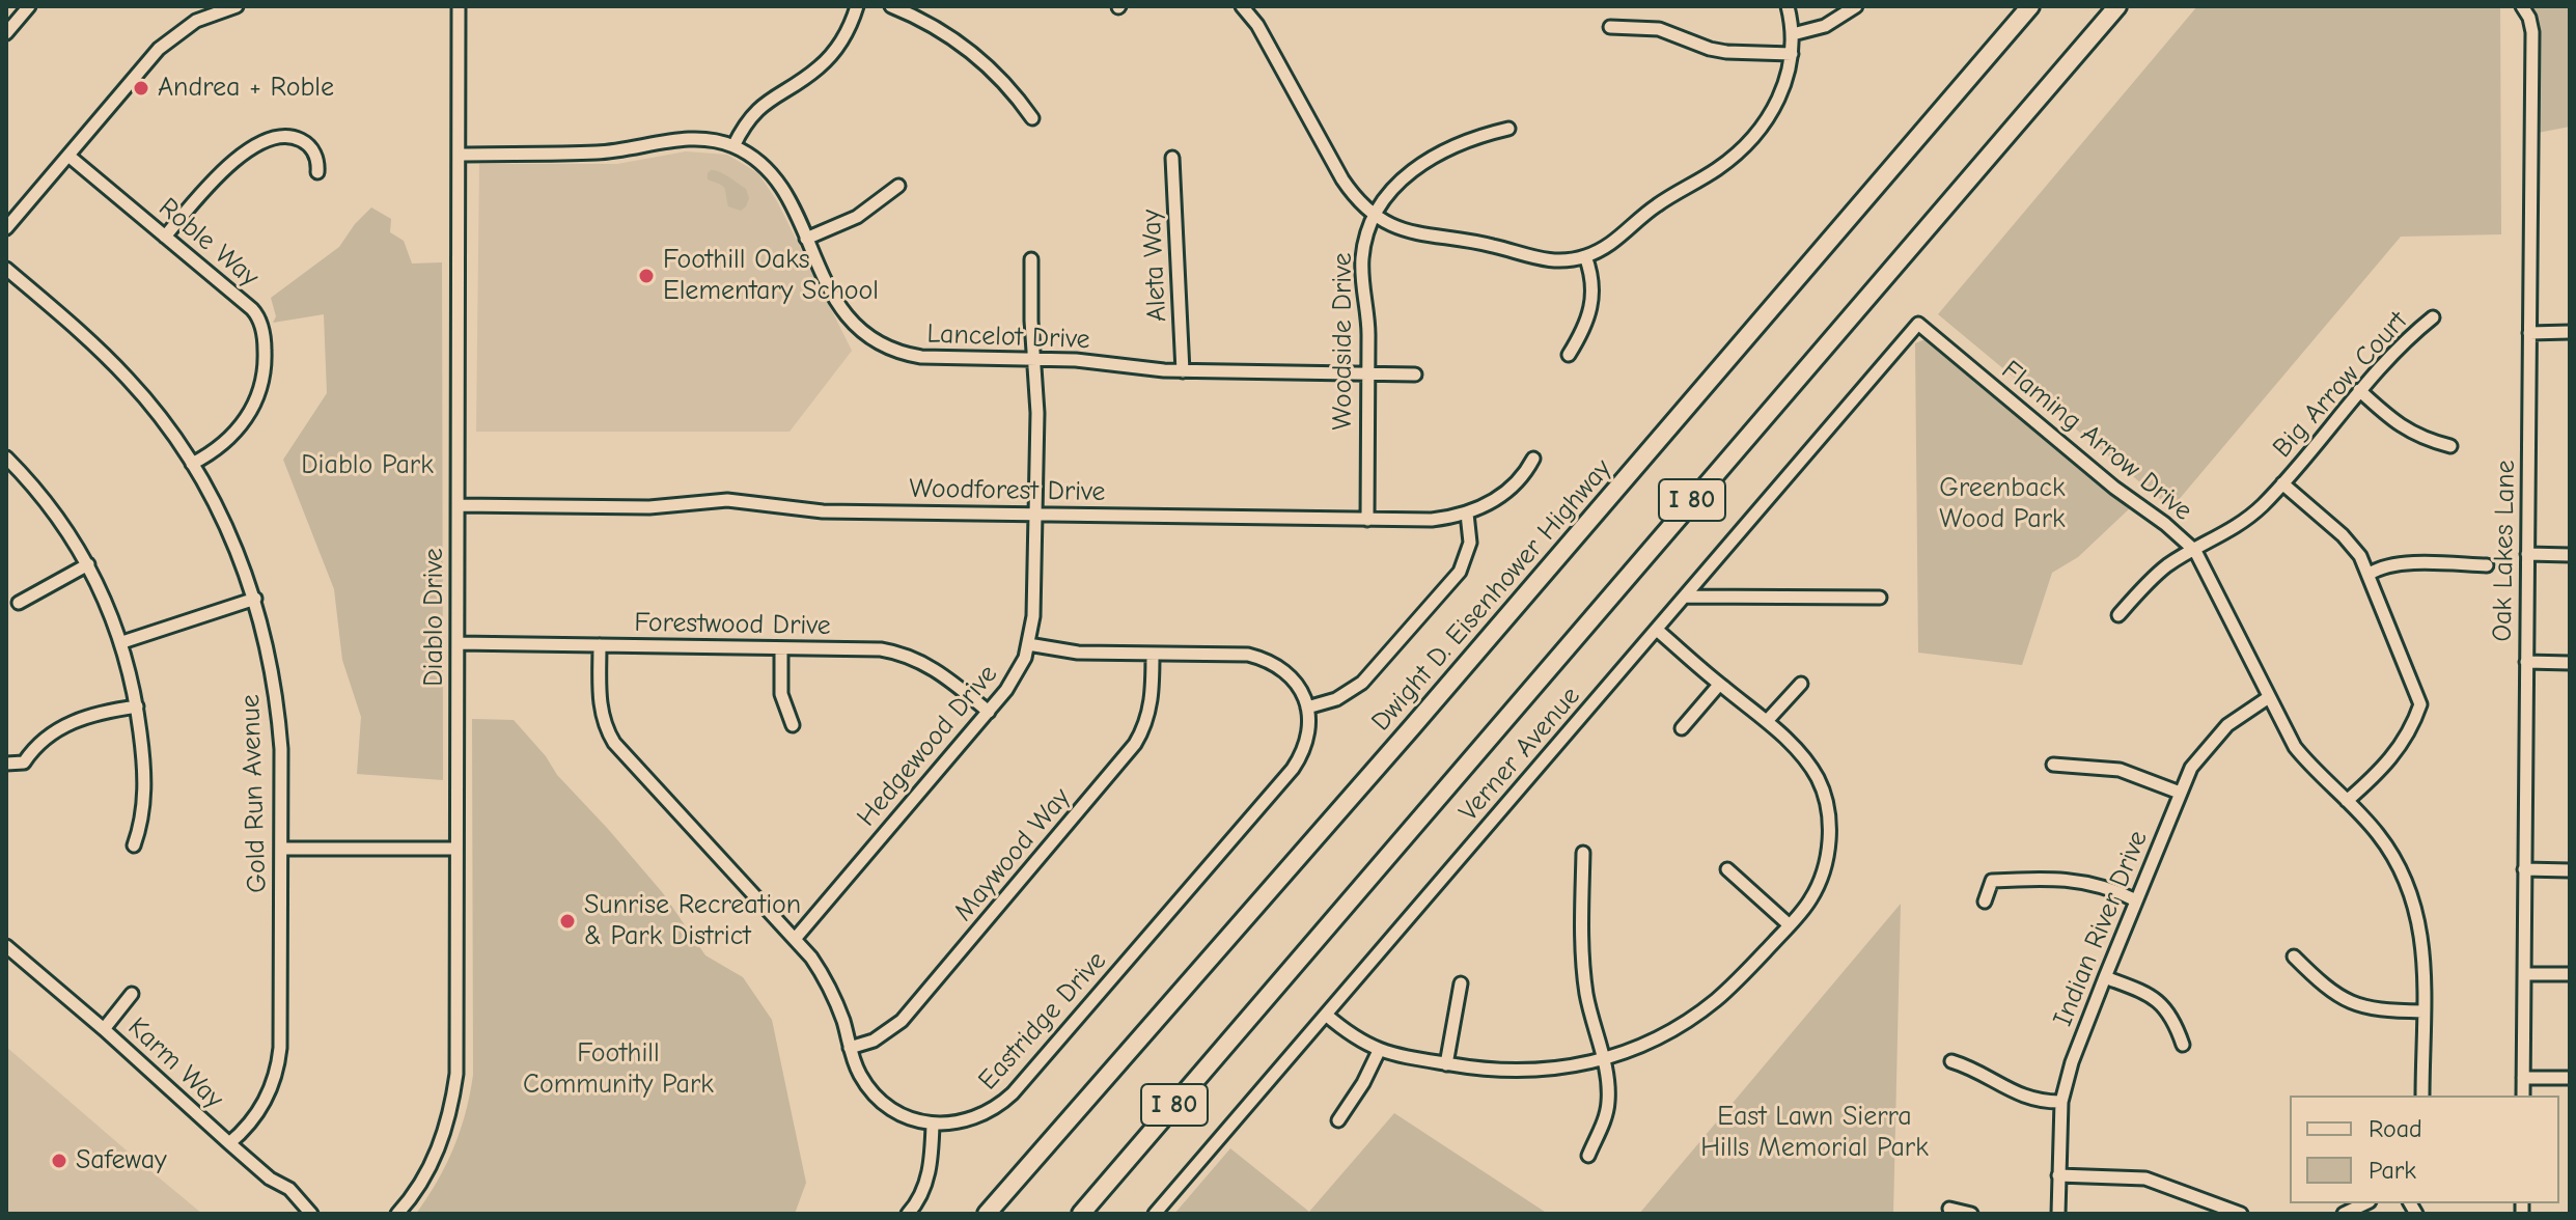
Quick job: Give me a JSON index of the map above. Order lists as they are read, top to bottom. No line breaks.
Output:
{"streets":{"highway":["I 80","Dwight D. Eisenhower Highway"],"street":["Roble Way","Aleta Way","Lancelot Drive","Woodside Drive","Big Arrow Court","Flaming Arrow Drive","Woodforest Drive","Oak Lakes Lane","Diablo Drive","Forestwood Drive","Hedgewood Drive","Verner Avenue","Gold Run Avenue","Maywood Way","Indian River Drive","Eastridge Drive","Karm Way"]},"crossings":[["Roble Way","Gold Run Avenue"],["Aleta Way","Lancelot Drive"],["Lancelot Drive","Woodside Drive"],["Lancelot Drive","Diablo Drive"],["Lancelot Drive","Hedgewood Drive"],["Woodside Drive","Woodforest Drive"],["Big Arrow Court","Flaming Arrow Drive"],["Flaming Arrow Drive","Verner Avenue"],["Flaming Arrow Drive","Indian River Drive"],["Woodforest Drive","Diablo Drive"],["Woodforest Drive","Hedgewood Drive"],["Diablo Drive","Forestwood Drive"],["Forestwood Drive","Hedgewood Drive"],["Forestwood Drive","Eastridge Drive"],["Hedgewood Drive","Eastridge Drive"],["Gold Run Avenue","Karm Way"],["Maywood Way","Eastridge Drive"]],"parks":["Diablo Park","Greenback Wood Park","Foothill Community Park","East Lawn Sierra Hills Memorial Park"],"places":["Andrea + Roble","Foothill Oaks Elementary School","Sunrise Recreation & Park District","Safeway"],"legend":["Road","Park"]}
